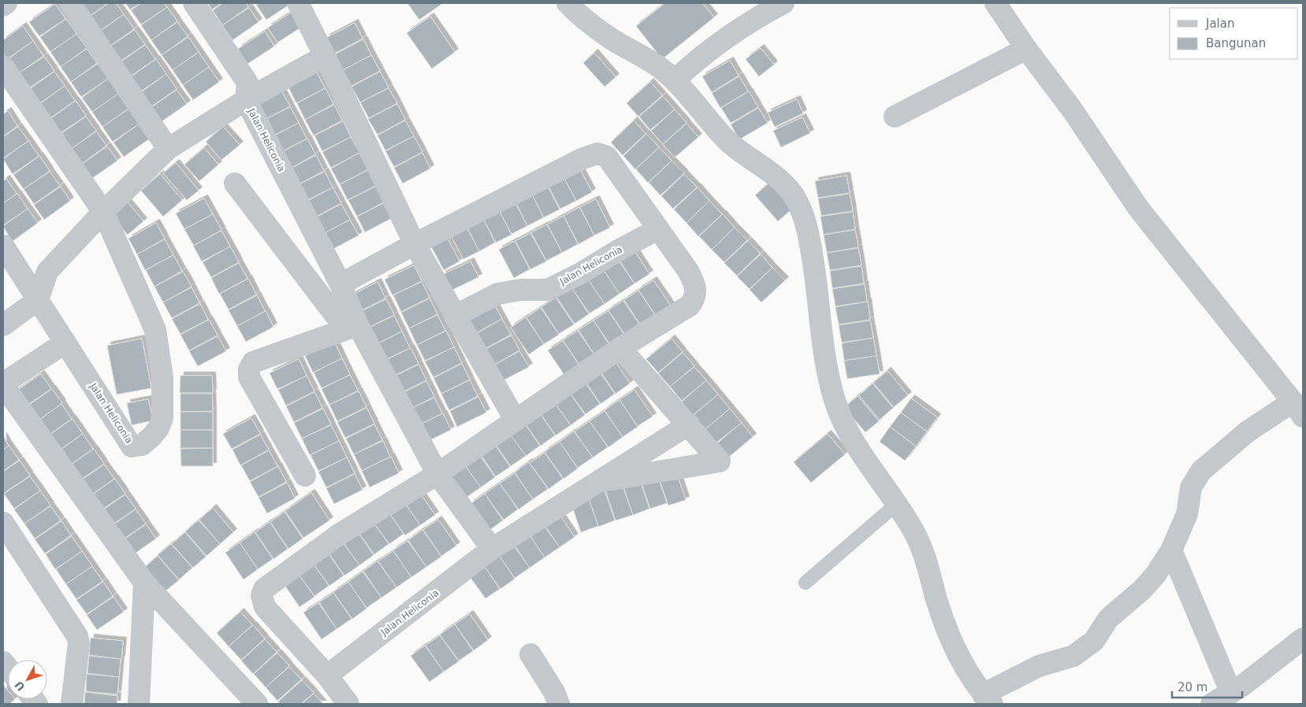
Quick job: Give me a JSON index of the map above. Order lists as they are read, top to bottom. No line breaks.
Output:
{"streets":{"street":["Jalan Heliconia"]},"legend":["Jalan","Bangunan"],"scale_bar":"20 m","north":"bottom left"}
